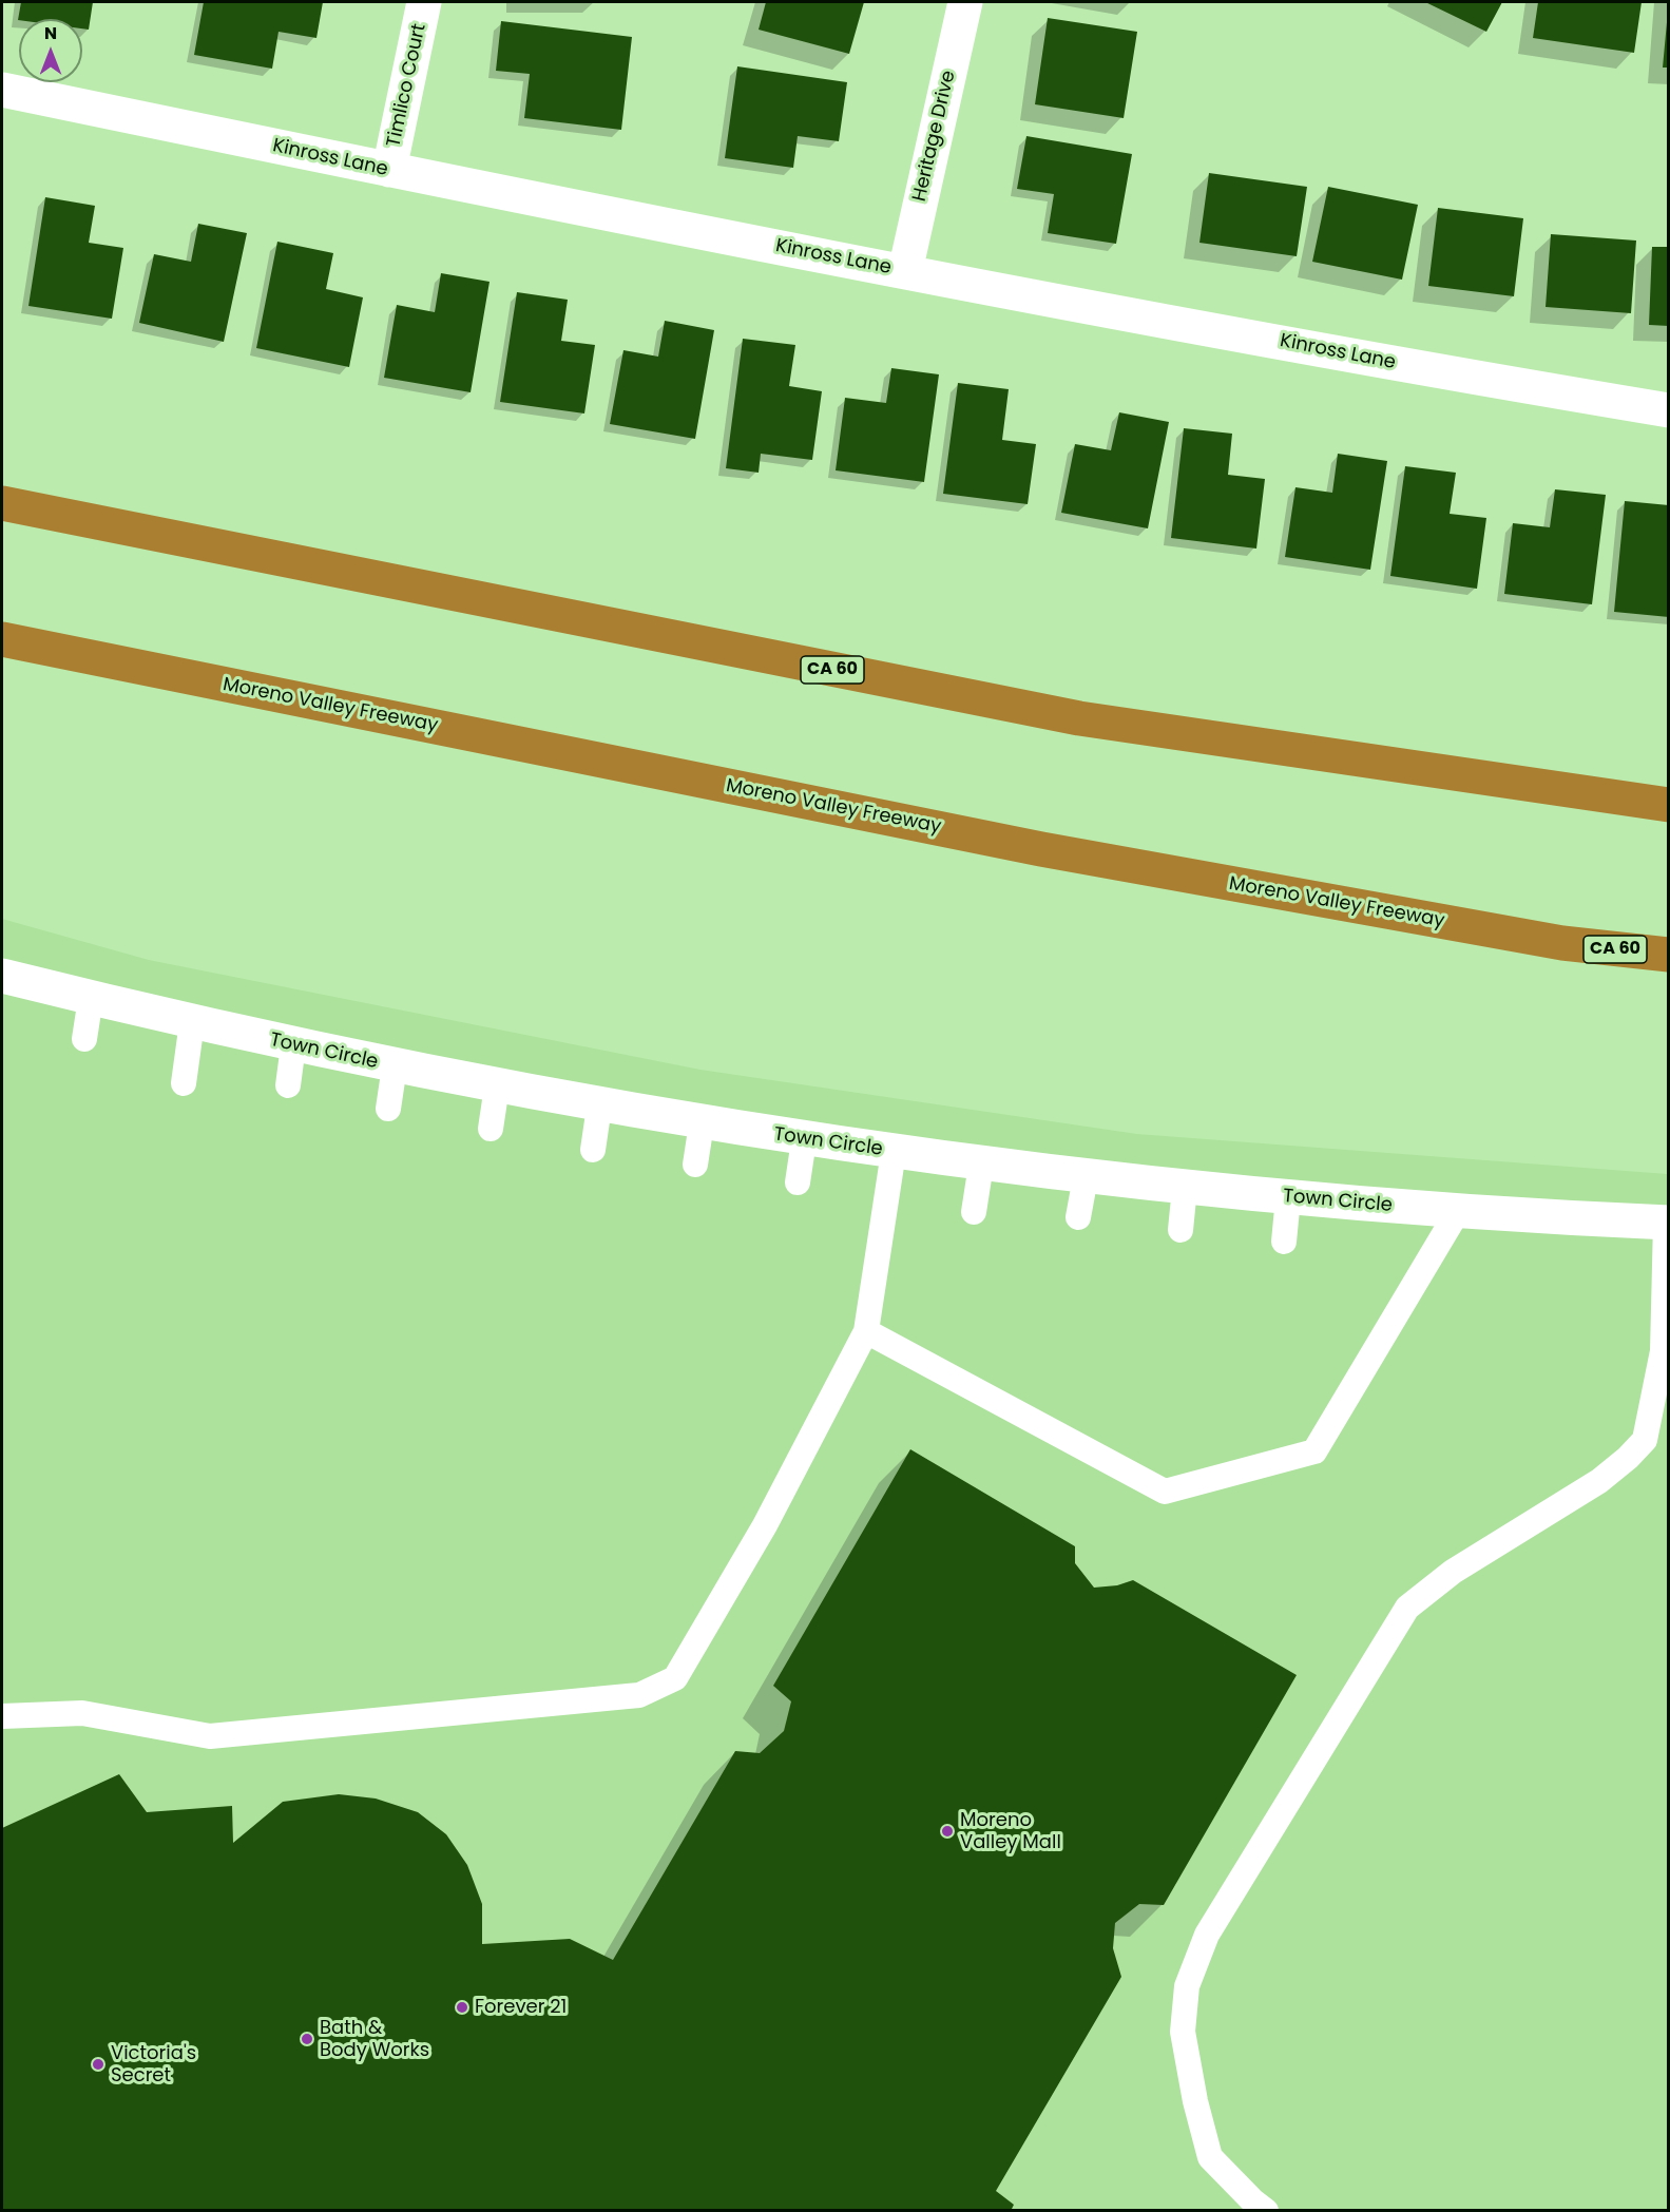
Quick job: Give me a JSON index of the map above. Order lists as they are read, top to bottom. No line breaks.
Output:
{"streets":{"highway":["CA 60","Moreno Valley Freeway"],"street":["Timlico Court","Heritage Drive","Kinross Lane","Town Circle"]},"crossings":[["Timlico Court","Kinross Lane"],["Heritage Drive","Kinross Lane"]],"places":["Moreno Valley Mall","Forever 21","Bath & Body Works","Victoria's Secret"],"north":"top"}
